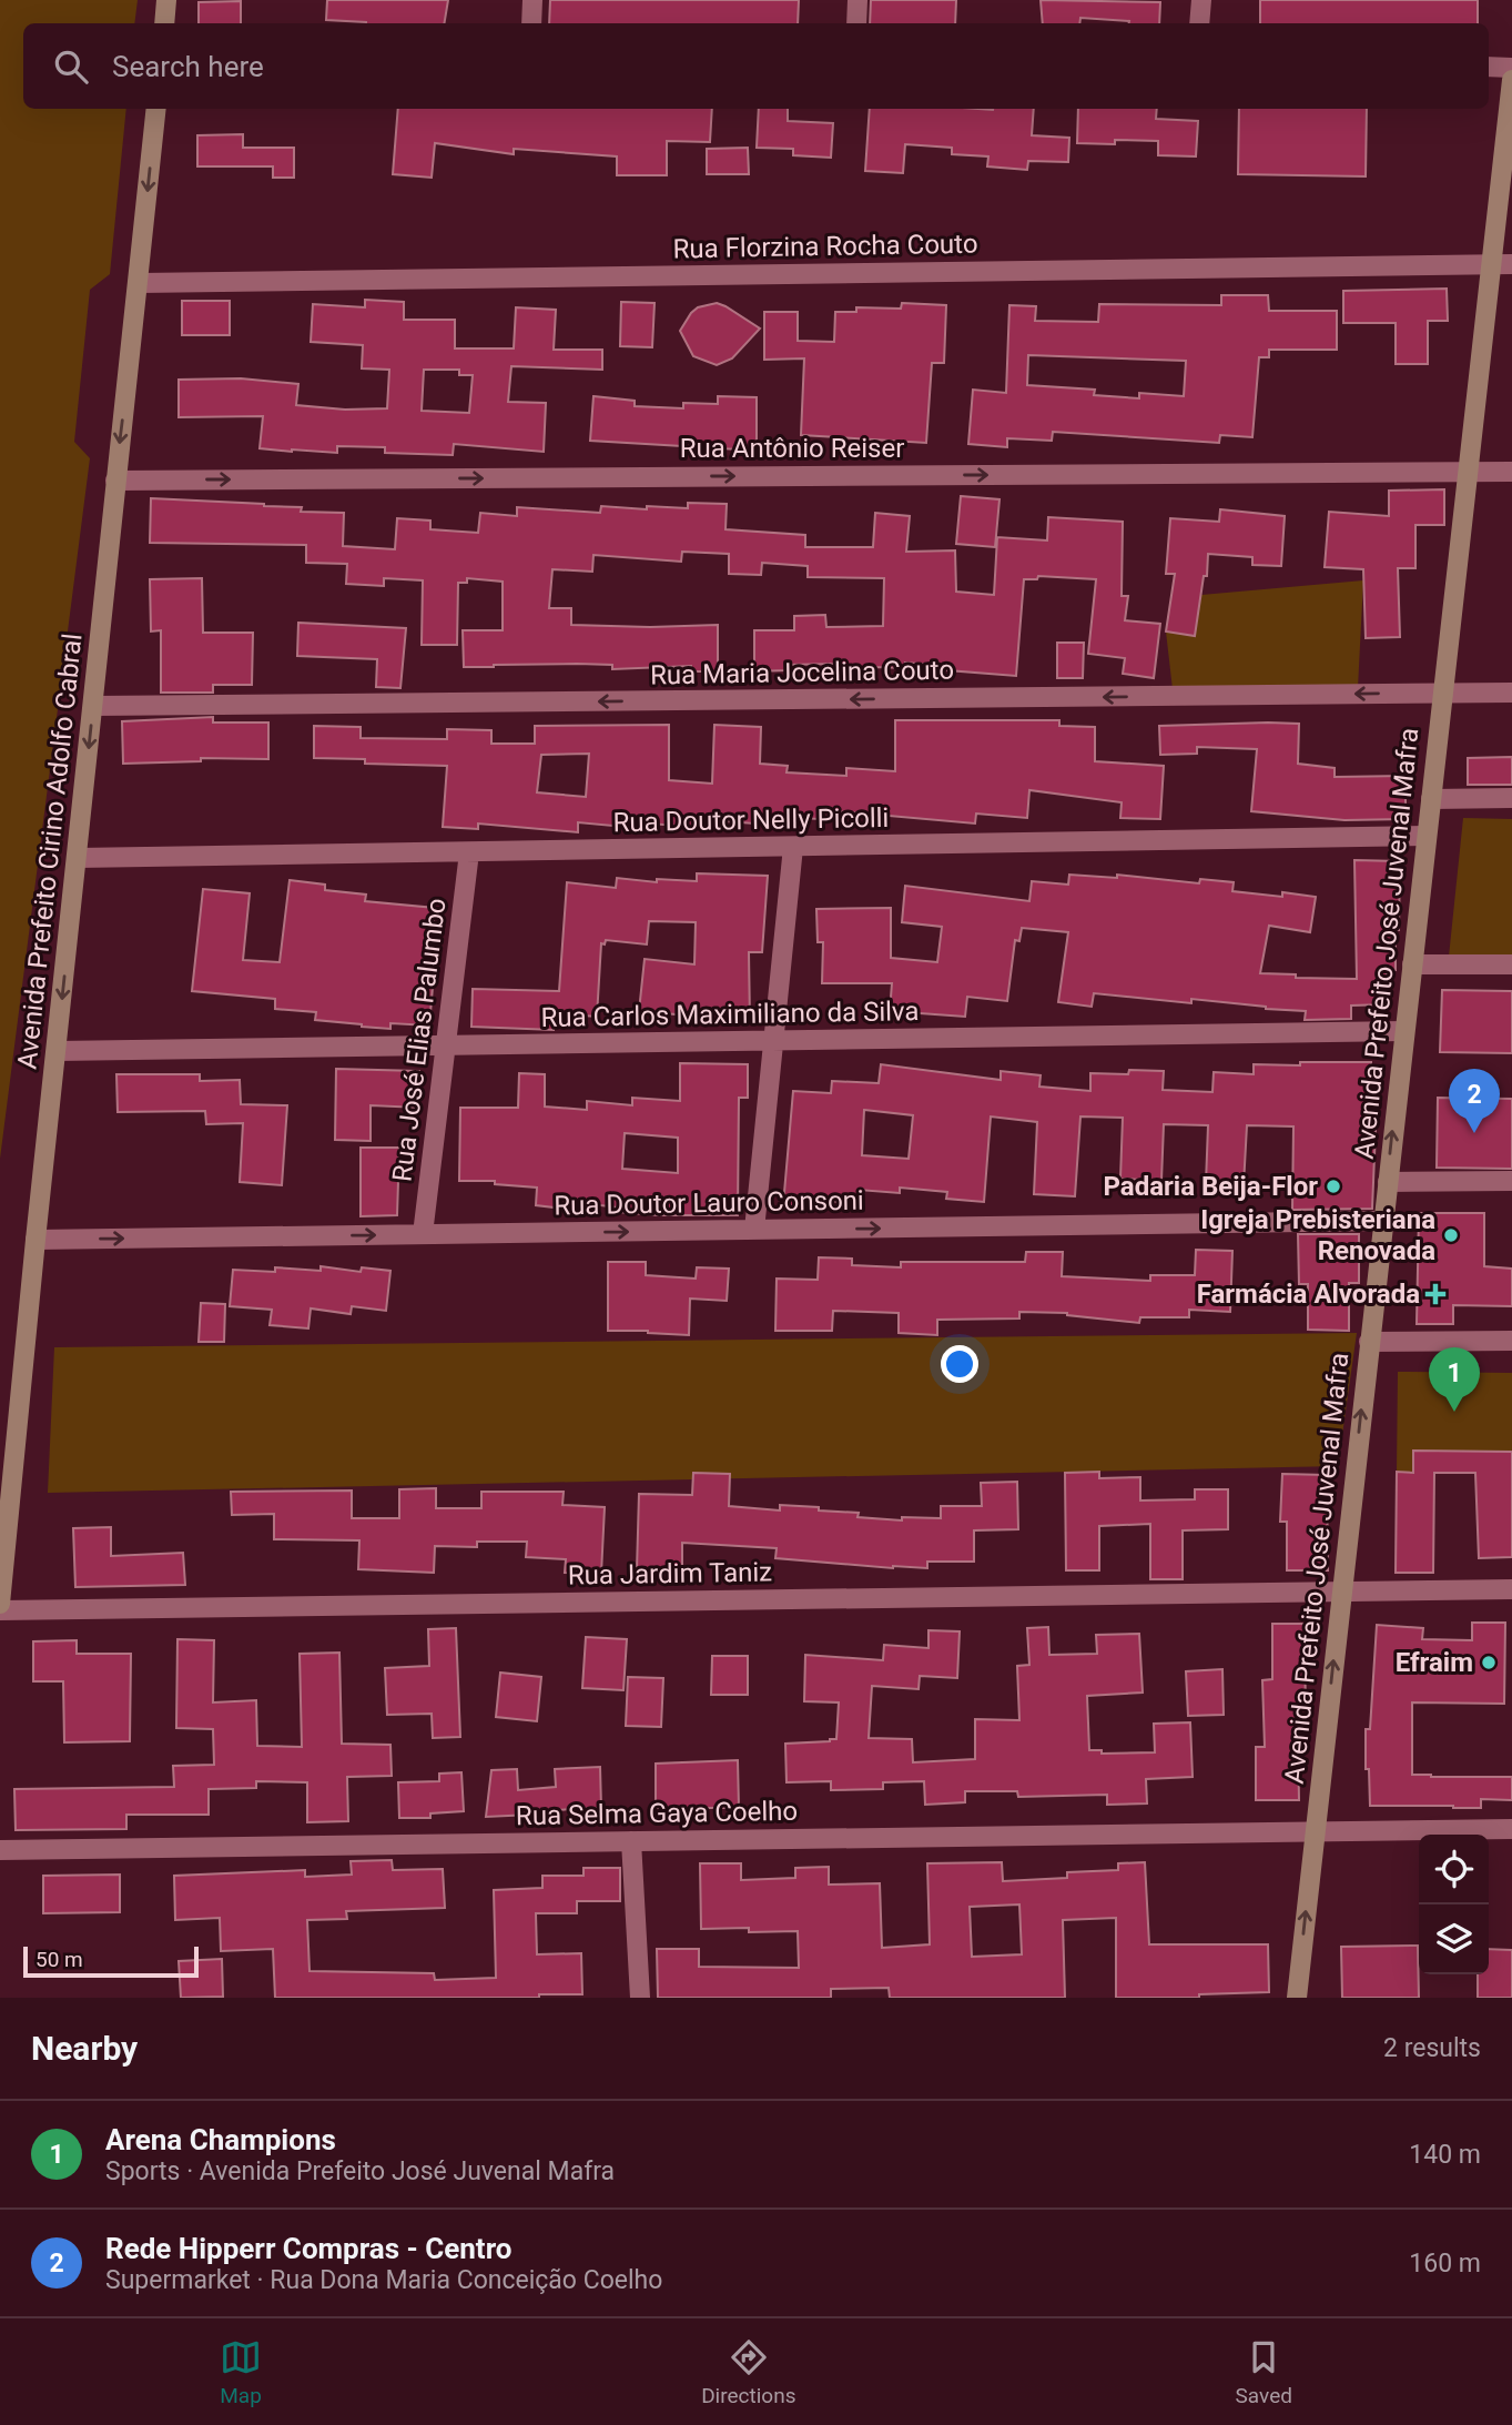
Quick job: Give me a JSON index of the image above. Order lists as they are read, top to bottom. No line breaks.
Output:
{"streets":{"main road":["Avenida Prefeito Cirino Adolfo Cabral","Avenida Prefeito José Juvenal Mafra"],"street":["Rua Florzina Rocha Couto","Rua Antônio Reiser","Rua Maria Jocelina Couto","Rua Doutor Nelly Picolli","Rua Carlos Maximiliano da Silva","Rua José Elias Palumbo","Rua Doutor Lauro Consoni","Rua Jardim Taniz","Rua Selma Gaya Coelho"]},"crossings":[["Rua Florzina Rocha Couto","Avenida Prefeito Cirino Adolfo Cabral"],["Rua Florzina Rocha Couto","Avenida Prefeito José Juvenal Mafra"],["Rua Antônio Reiser","Avenida Prefeito Cirino Adolfo Cabral"],["Rua Antônio Reiser","Avenida Prefeito José Juvenal Mafra"],["Rua Maria Jocelina Couto","Avenida Prefeito Cirino Adolfo Cabral"],["Rua Maria Jocelina Couto","Avenida Prefeito José Juvenal Mafra"],["Rua Doutor Nelly Picolli","Avenida Prefeito Cirino Adolfo Cabral"],["Rua Doutor Nelly Picolli","Avenida Prefeito José Juvenal Mafra"],["Rua Doutor Nelly Picolli","Rua José Elias Palumbo"],["Avenida Prefeito Cirino Adolfo Cabral","Rua Carlos Maximiliano da Silva"],["Avenida Prefeito Cirino Adolfo Cabral","Rua Doutor Lauro Consoni"],["Avenida Prefeito José Juvenal Mafra","Rua Carlos Maximiliano da Silva"],["Avenida Prefeito José Juvenal Mafra","Rua Doutor Lauro Consoni"],["Avenida Prefeito José Juvenal Mafra","Rua Jardim Taniz"],["Avenida Prefeito José Juvenal Mafra","Rua Selma Gaya Coelho"],["Rua Carlos Maximiliano da Silva","Rua José Elias Palumbo"],["Rua José Elias Palumbo","Rua Doutor Lauro Consoni"]],"one_way":["Rua Antônio Reiser","Rua Maria Jocelina Couto","Avenida Prefeito Cirino Adolfo Cabral","Avenida Prefeito José Juvenal Mafra","Rua Doutor Lauro Consoni"],"places":{"other":["Padaria Beija-Flor","Igreja Prebisteriana Renovada","Efraim"],"health":["Farmácia Alvorada"]},"scale_bar":"50 m","page":{"search":"Search here","pins":["2","1"],"scale":"50 m","heading":["Nearby","2 results"],"list":[{"mark":"1","name":"Arena Champions","note":"Sports · Avenida Prefeito José Juvenal Mafra","value":"140 m"},{"mark":"2","name":"Rede Hipperr Compras - Centro","note":"Supermarket · Rua Dona Maria Conceição Coelho","value":"160 m"}],"nav":["Map","Directions","Saved"]}}
